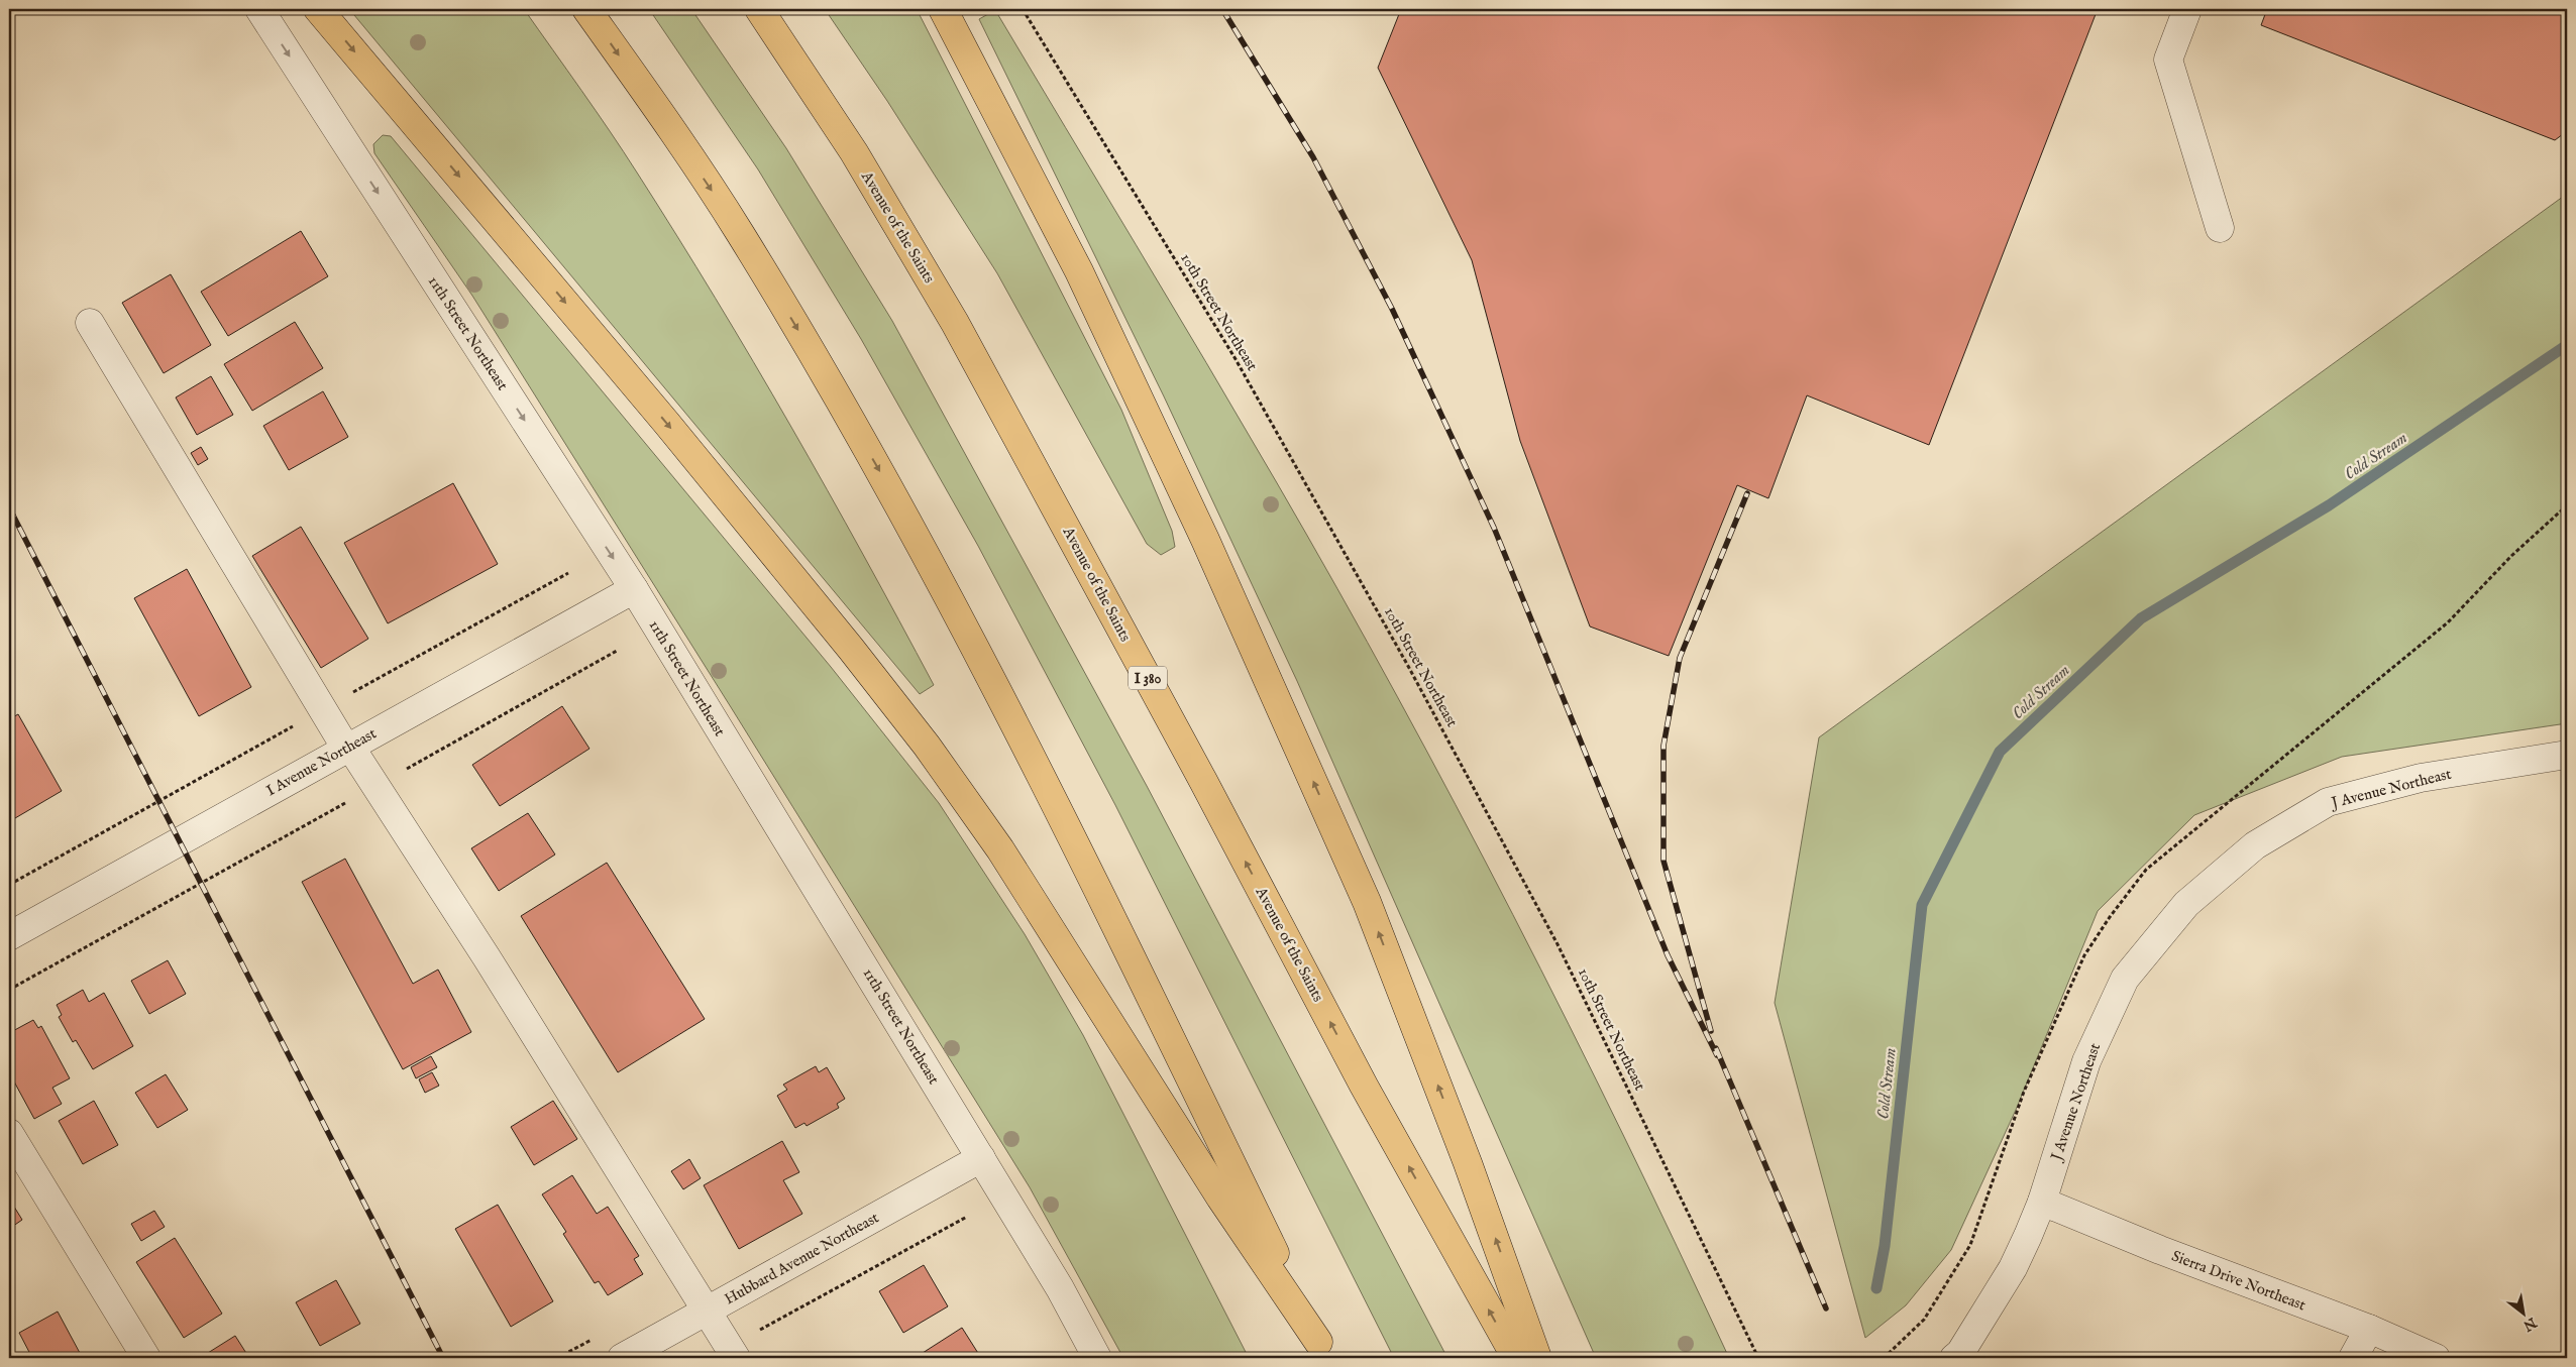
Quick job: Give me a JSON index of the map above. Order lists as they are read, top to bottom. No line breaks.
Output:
{"streets":{"highway":["Avenue of the Saints","I 380"],"street":["11th Street Northeast","I Avenue Northeast","J Avenue Northeast","Hubbard Avenue Northeast","Sierra Drive Northeast"],"path":["10th Street Northeast"]},"crossings":[["11th Street Northeast","I Avenue Northeast"],["11th Street Northeast","Hubbard Avenue Northeast"],["J Avenue Northeast","Sierra Drive Northeast"]],"one_way":["11th Street Northeast"],"water":["Cold Stream"],"north":"bottom right"}
